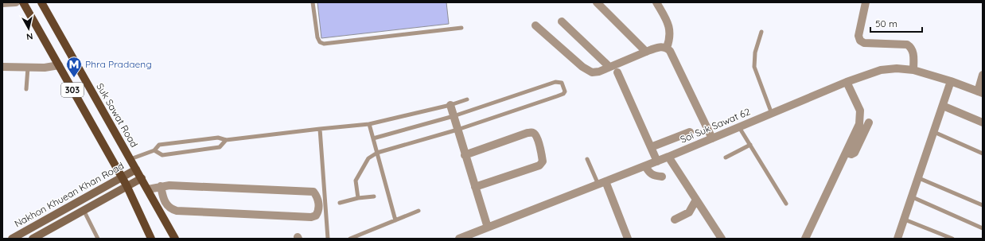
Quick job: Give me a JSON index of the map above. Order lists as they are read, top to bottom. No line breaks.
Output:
{"streets":{"main road":["303","Suk Sawat Road","Nakhon Khuean Khan Road"],"street":["Soi Suk Sawat 62"]},"crossings":[["303","Nakhon Khuean Khan Road"],["Suk Sawat Road","Nakhon Khuean Khan Road"]],"places":{"metro station":["Phra Pradaeng"]},"scale_bar":"50 m","north":"bottom"}
